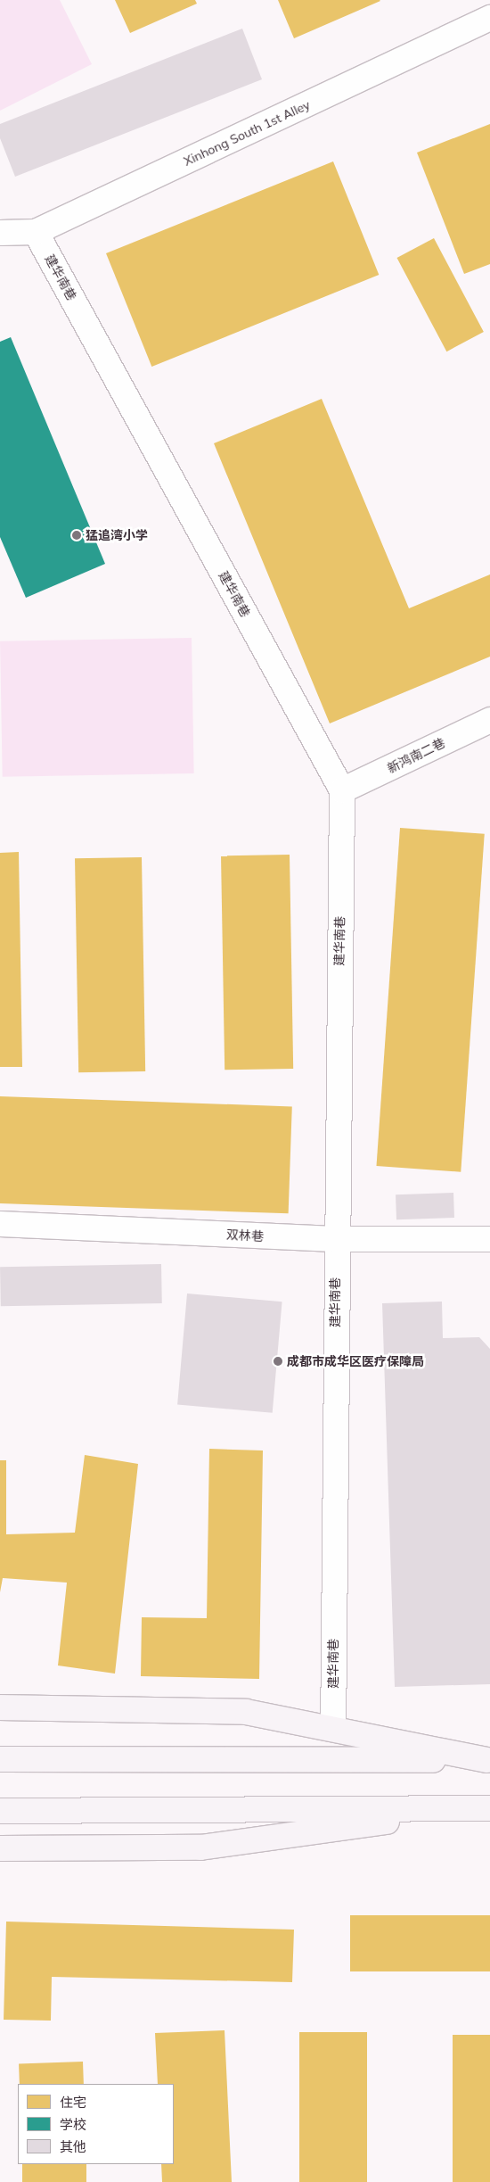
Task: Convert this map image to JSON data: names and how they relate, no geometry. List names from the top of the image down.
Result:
{
  "streets": {
    "street": [
      "Xinhong South 1st Alley",
      "建华南巷",
      "新鸿南二巷",
      "双林巷"
    ]
  },
  "crossings": [
    ["Xinhong South 1st Alley", "建华南巷"],
    ["建华南巷", "新鸿南二巷"],
    ["建华南巷", "双林巷"]
  ],
  "places": ["猛追湾小学", "成都市成华区医疗保障局"],
  "legend": ["住宅", "学校", "其他"]
}
